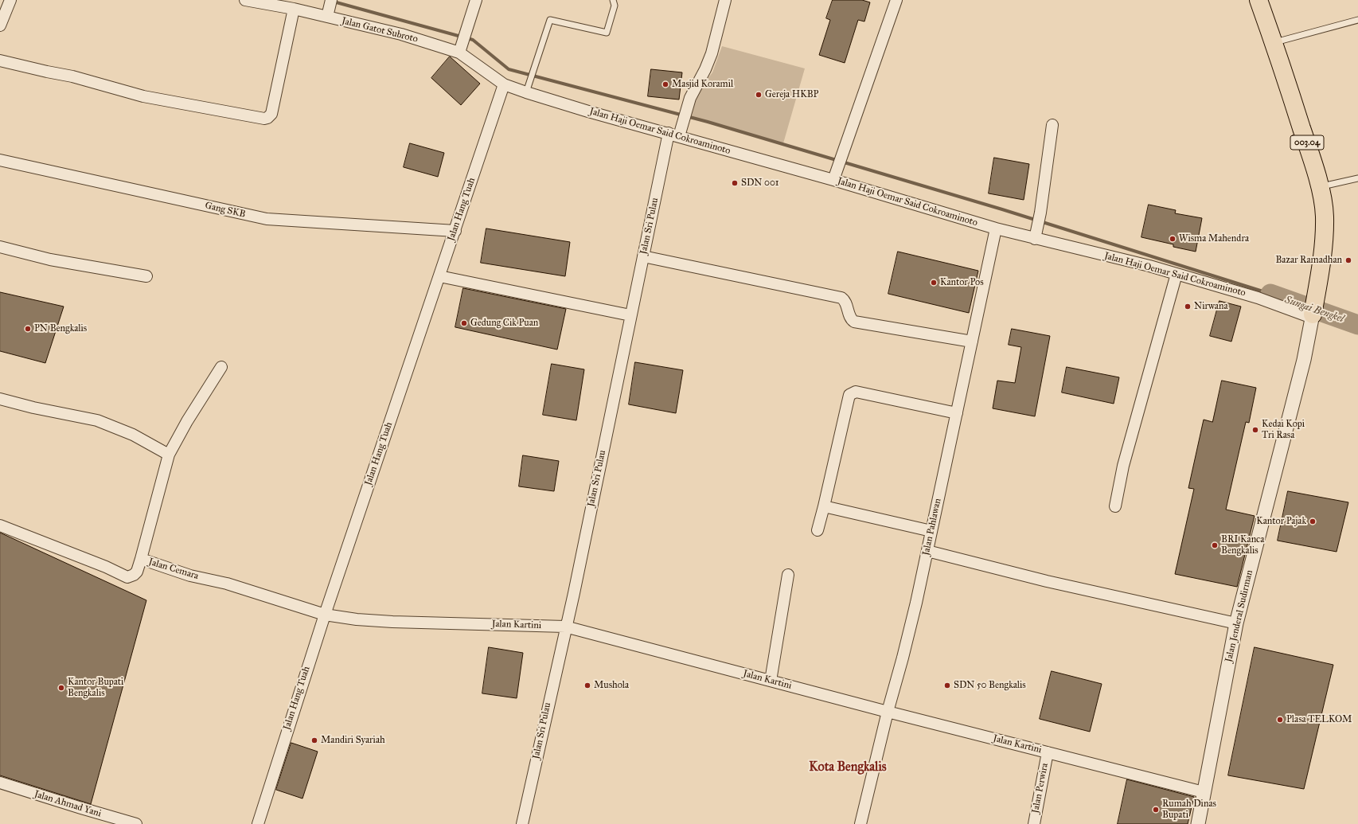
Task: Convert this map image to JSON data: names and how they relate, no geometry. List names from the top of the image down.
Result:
{
  "streets": {
    "main road": ["003.04"],
    "street": [
      "Jalan Gatot Subroto",
      "Jalan Haji Oemar Said Cokroaminoto",
      "Jalan Hang Tuah",
      "Gang SKB",
      "Jalan Sri Pulau",
      "Jalan Pahlawan",
      "Jalan Cemara",
      "Jalan Jenderal Sudirman",
      "Jalan Kartini",
      "Jalan Perwira",
      "Jalan Ahmad Yani"
    ]
  },
  "crossings": [
    ["Jalan Gatot Subroto", "Jalan Haji Oemar Said Cokroaminoto"],
    ["Jalan Gatot Subroto", "Jalan Hang Tuah"],
    ["Jalan Haji Oemar Said Cokroaminoto", "003.04"],
    ["Jalan Haji Oemar Said Cokroaminoto", "Jalan Hang Tuah"],
    ["Jalan Haji Oemar Said Cokroaminoto", "Jalan Sri Pulau"],
    ["Jalan Haji Oemar Said Cokroaminoto", "Jalan Pahlawan"],
    ["Jalan Haji Oemar Said Cokroaminoto", "Jalan Jenderal Sudirman"],
    ["003.04", "Jalan Jenderal Sudirman"],
    ["Jalan Hang Tuah", "Gang SKB"],
    ["Jalan Hang Tuah", "Jalan Cemara"],
    ["Jalan Hang Tuah", "Jalan Kartini"],
    ["Jalan Sri Pulau", "Jalan Kartini"],
    ["Jalan Pahlawan", "Jalan Kartini"],
    ["Jalan Cemara", "Jalan Kartini"],
    ["Jalan Jenderal Sudirman", "Jalan Kartini"],
    ["Jalan Kartini", "Jalan Perwira"]
  ],
  "districts": ["Kota Bengkalis"],
  "water": ["Sungai Bengkel"],
  "places": [
    "Masjid Koramil",
    "Gereja HKBP",
    "SDN 001",
    "Wisma Mahendra",
    "Bazar Ramadhan",
    "Kantor Pos",
    "Nirwana",
    "Gedung Cik Puan",
    "PN Bengkalis",
    "Kedai Kopi Tri Rasa",
    "Kantor Pajak",
    "BRI Kanca Bengkalis",
    "Mushola",
    "SDN 50 Bengkalis",
    "Kantor Bupati Bengkalis",
    "Plasa TELKOM",
    "Mandiri Syariah",
    "Rumah Dinas Bupati"
  ]
}
